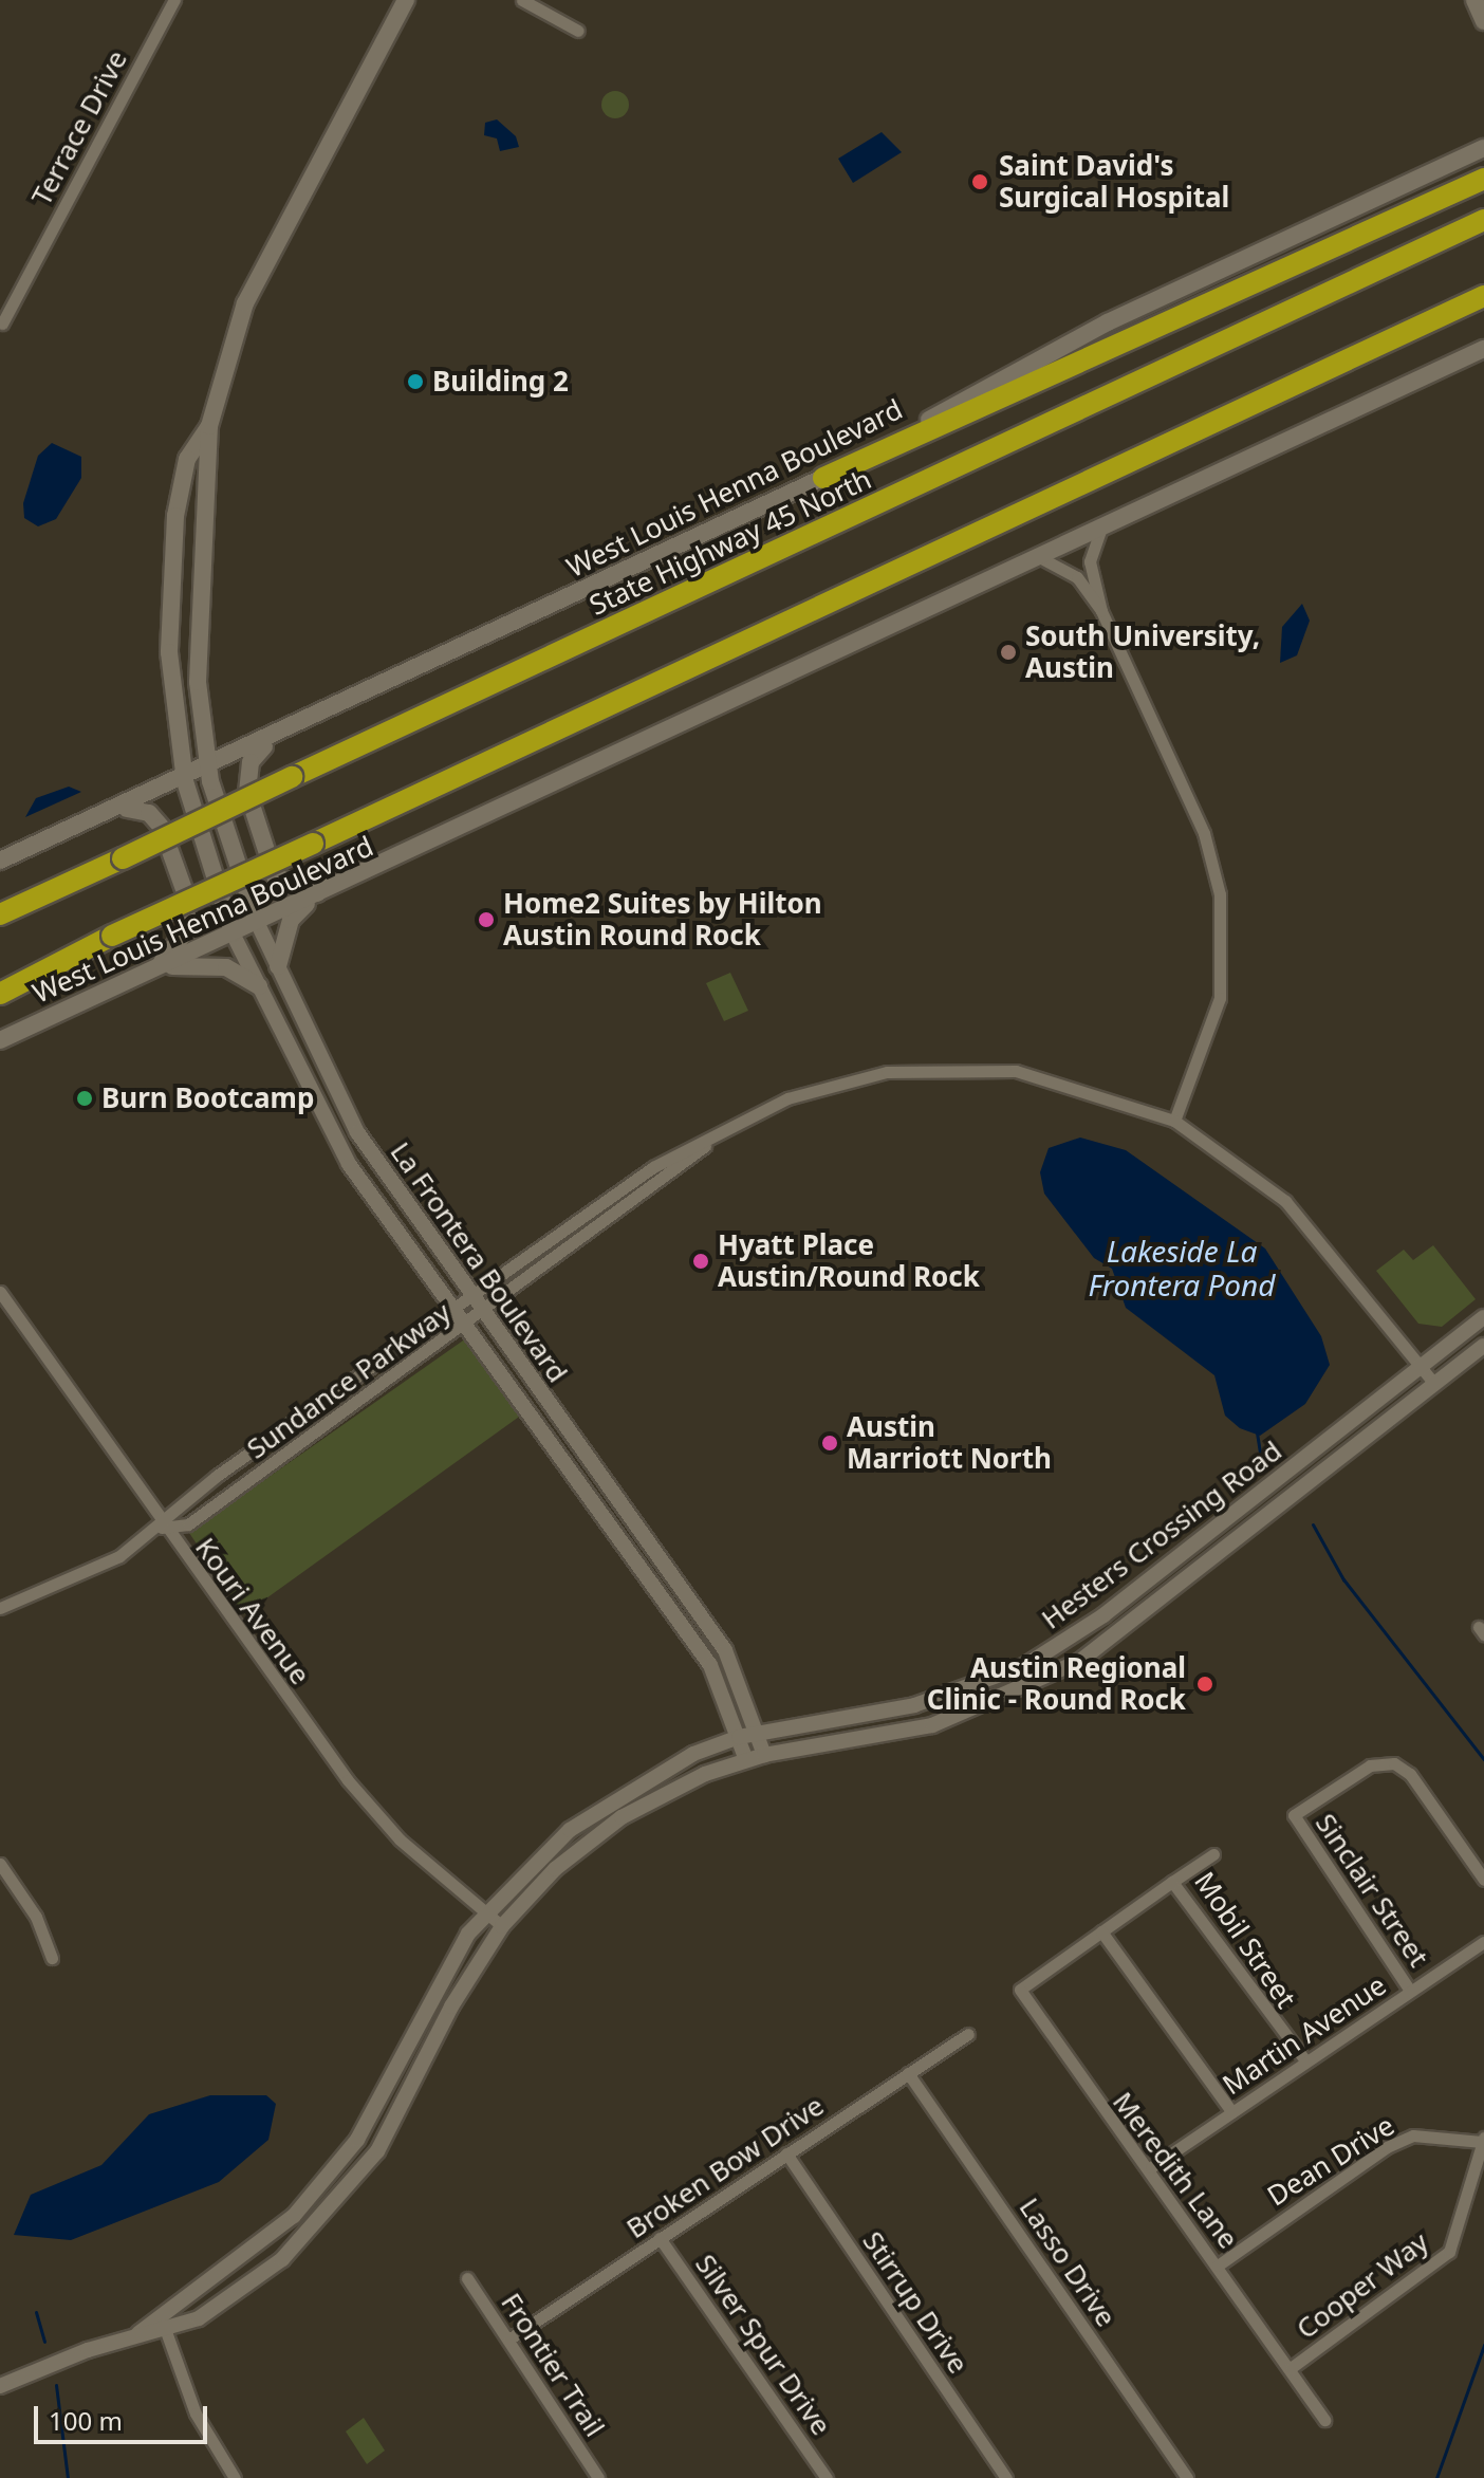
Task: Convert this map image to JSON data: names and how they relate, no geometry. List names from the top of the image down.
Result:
{
  "streets": {
    "highway": ["State Highway 45 North"],
    "main road": ["West Louis Henna Boulevard", "La Frontera Boulevard"],
    "street": [
      "Terrace Drive",
      "Sundance Parkway",
      "Hesters Crossing Road",
      "Kouri Avenue",
      "Sinclair Street",
      "Mobil Street",
      "Martin Avenue",
      "Dean Drive",
      "Broken Bow Drive",
      "Meredith Lane",
      "Lasso Drive",
      "Cooper Way",
      "Stirrup Drive",
      "Silver Spur Drive",
      "Frontier Trail"
    ]
  },
  "crossings": [
    ["West Louis Henna Boulevard", "La Frontera Boulevard"],
    ["La Frontera Boulevard", "Sundance Parkway"],
    ["La Frontera Boulevard", "Hesters Crossing Road"],
    ["Sundance Parkway", "Hesters Crossing Road"],
    ["Sundance Parkway", "Kouri Avenue"],
    ["Hesters Crossing Road", "Kouri Avenue"],
    ["Sinclair Street", "Martin Avenue"],
    ["Mobil Street", "Martin Avenue"],
    ["Martin Avenue", "Meredith Lane"],
    ["Dean Drive", "Meredith Lane"],
    ["Dean Drive", "Cooper Way"],
    ["Broken Bow Drive", "Lasso Drive"],
    ["Broken Bow Drive", "Stirrup Drive"],
    ["Broken Bow Drive", "Silver Spur Drive"],
    ["Broken Bow Drive", "Frontier Trail"],
    ["Meredith Lane", "Cooper Way"]
  ],
  "water": ["Lakeside La Frontera Pond"],
  "places": [
    "Saint David's Surgical Hospital",
    "Building 2",
    "South University, Austin",
    "Home2 Suites by Hilton Austin Round Rock",
    "Burn Bootcamp",
    "Hyatt Place Austin/Round Rock",
    "Austin Marriott North",
    "Austin Regional Clinic - Round Rock"
  ],
  "scale_bar": "100 m"
}
